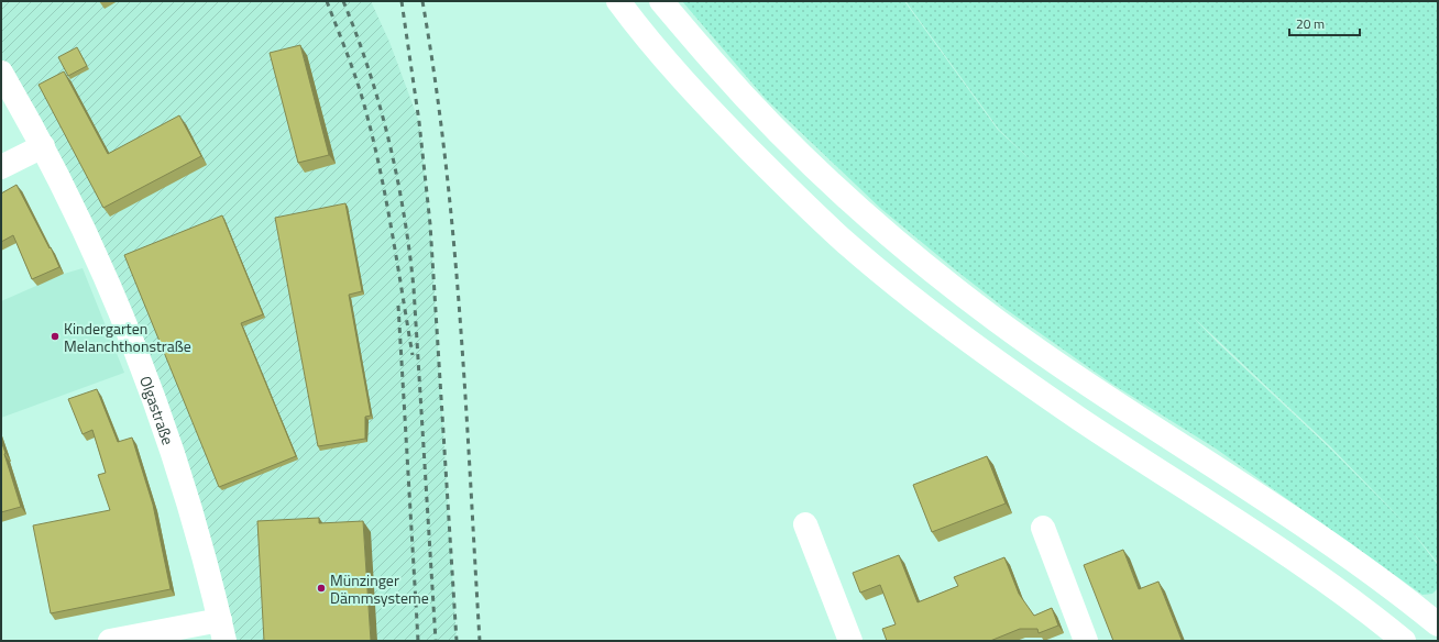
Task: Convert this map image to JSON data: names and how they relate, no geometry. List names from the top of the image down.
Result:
{
  "streets": {
    "main road": ["Olgastraße"]
  },
  "places": ["Kindergarten Melanchthonstraße", "Münzinger Dämmsysteme"],
  "scale_bar": "20 m"
}
